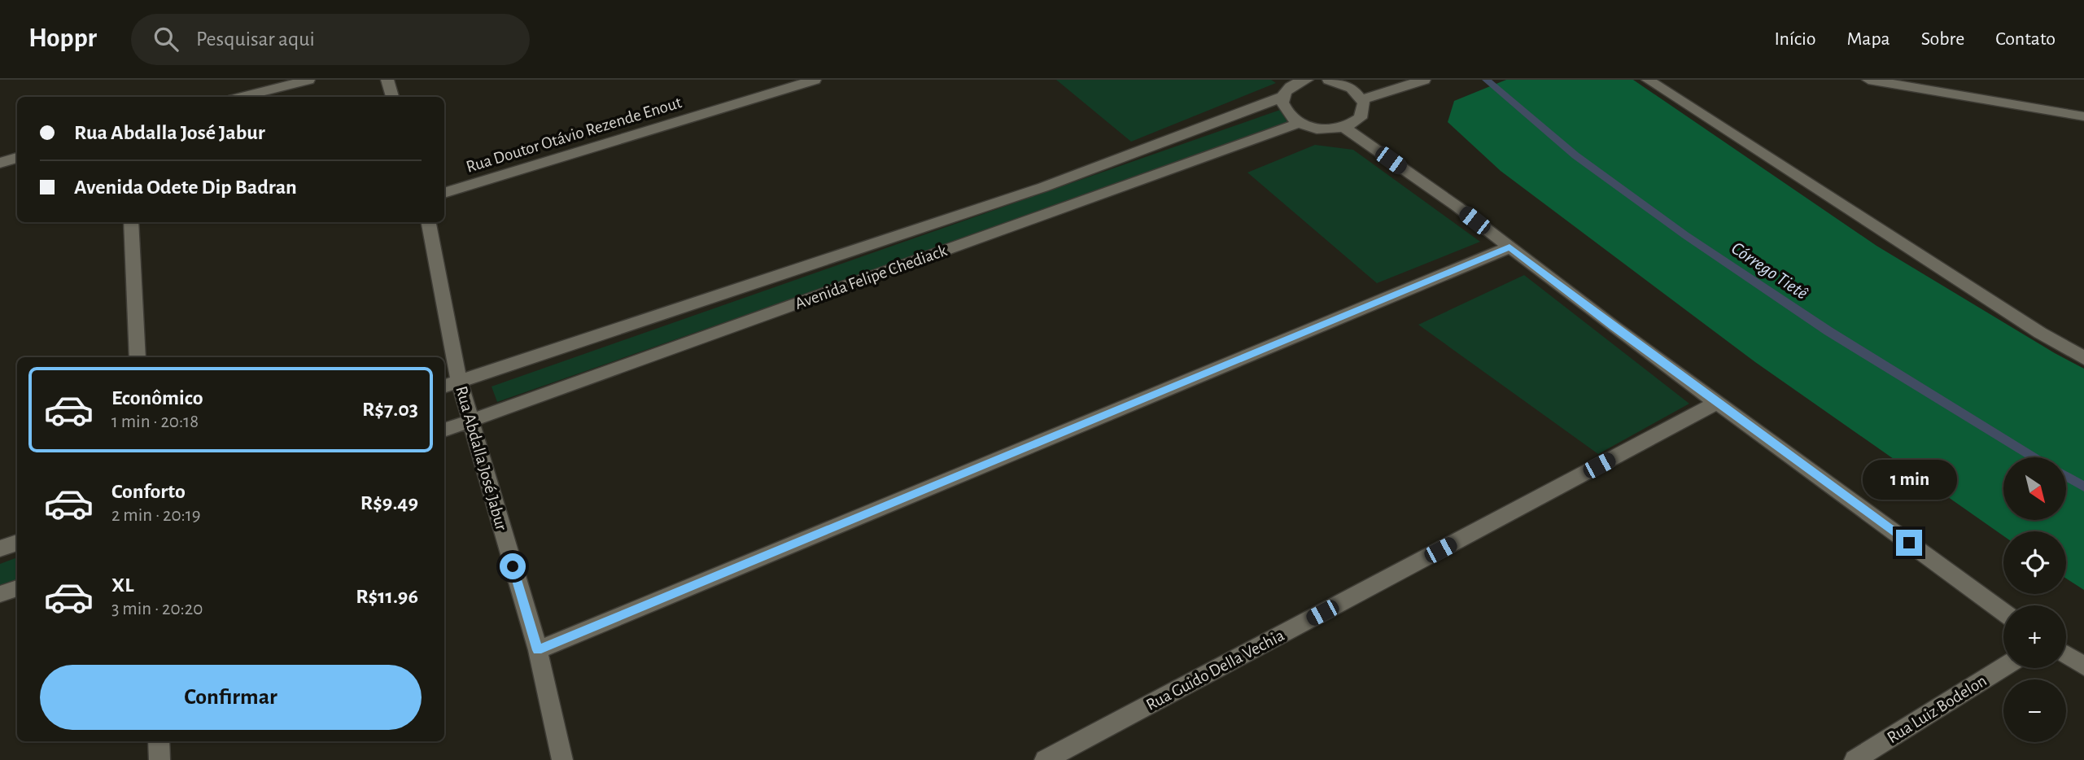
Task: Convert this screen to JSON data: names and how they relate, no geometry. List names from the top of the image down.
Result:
{
  "streets": {
    "street": [
      "Rua Doutor Otávio Rezende Enout",
      "Avenida Felipe Chediack",
      "Rua Abdalla José Jabur",
      "Rua Guido Della Vechia",
      "Rua Luiz Bodelon"
    ]
  },
  "crossings": [
    ["Avenida Felipe Chediack", "Rua Abdalla José Jabur"]
  ],
  "water": ["Córrego Tietê"],
  "north": "bottom right",
  "page": {
    "header": "Hoppr",
    "search": "Pesquisar aqui",
    "nav": [
      "Início",
      "Mapa",
      "Sobre",
      "Contato"
    ],
    "banner": ["Rua Abdalla José Jabur", "Avenida Odete Dip Badran"],
    "list": [
      {
        "name": "Econômico",
        "note": "1 min · 20:18",
        "value": "R$7.03"
      },
      {
        "name": "Conforto",
        "note": "2 min · 20:19",
        "value": "R$9.49"
      },
      {
        "name": "XL",
        "note": "3 min · 20:20",
        "value": "R$11.96"
      }
    ],
    "map_buttons": ["+", "−"],
    "bubble": "1 min",
    "buttons": "Confirmar"
  }
}
